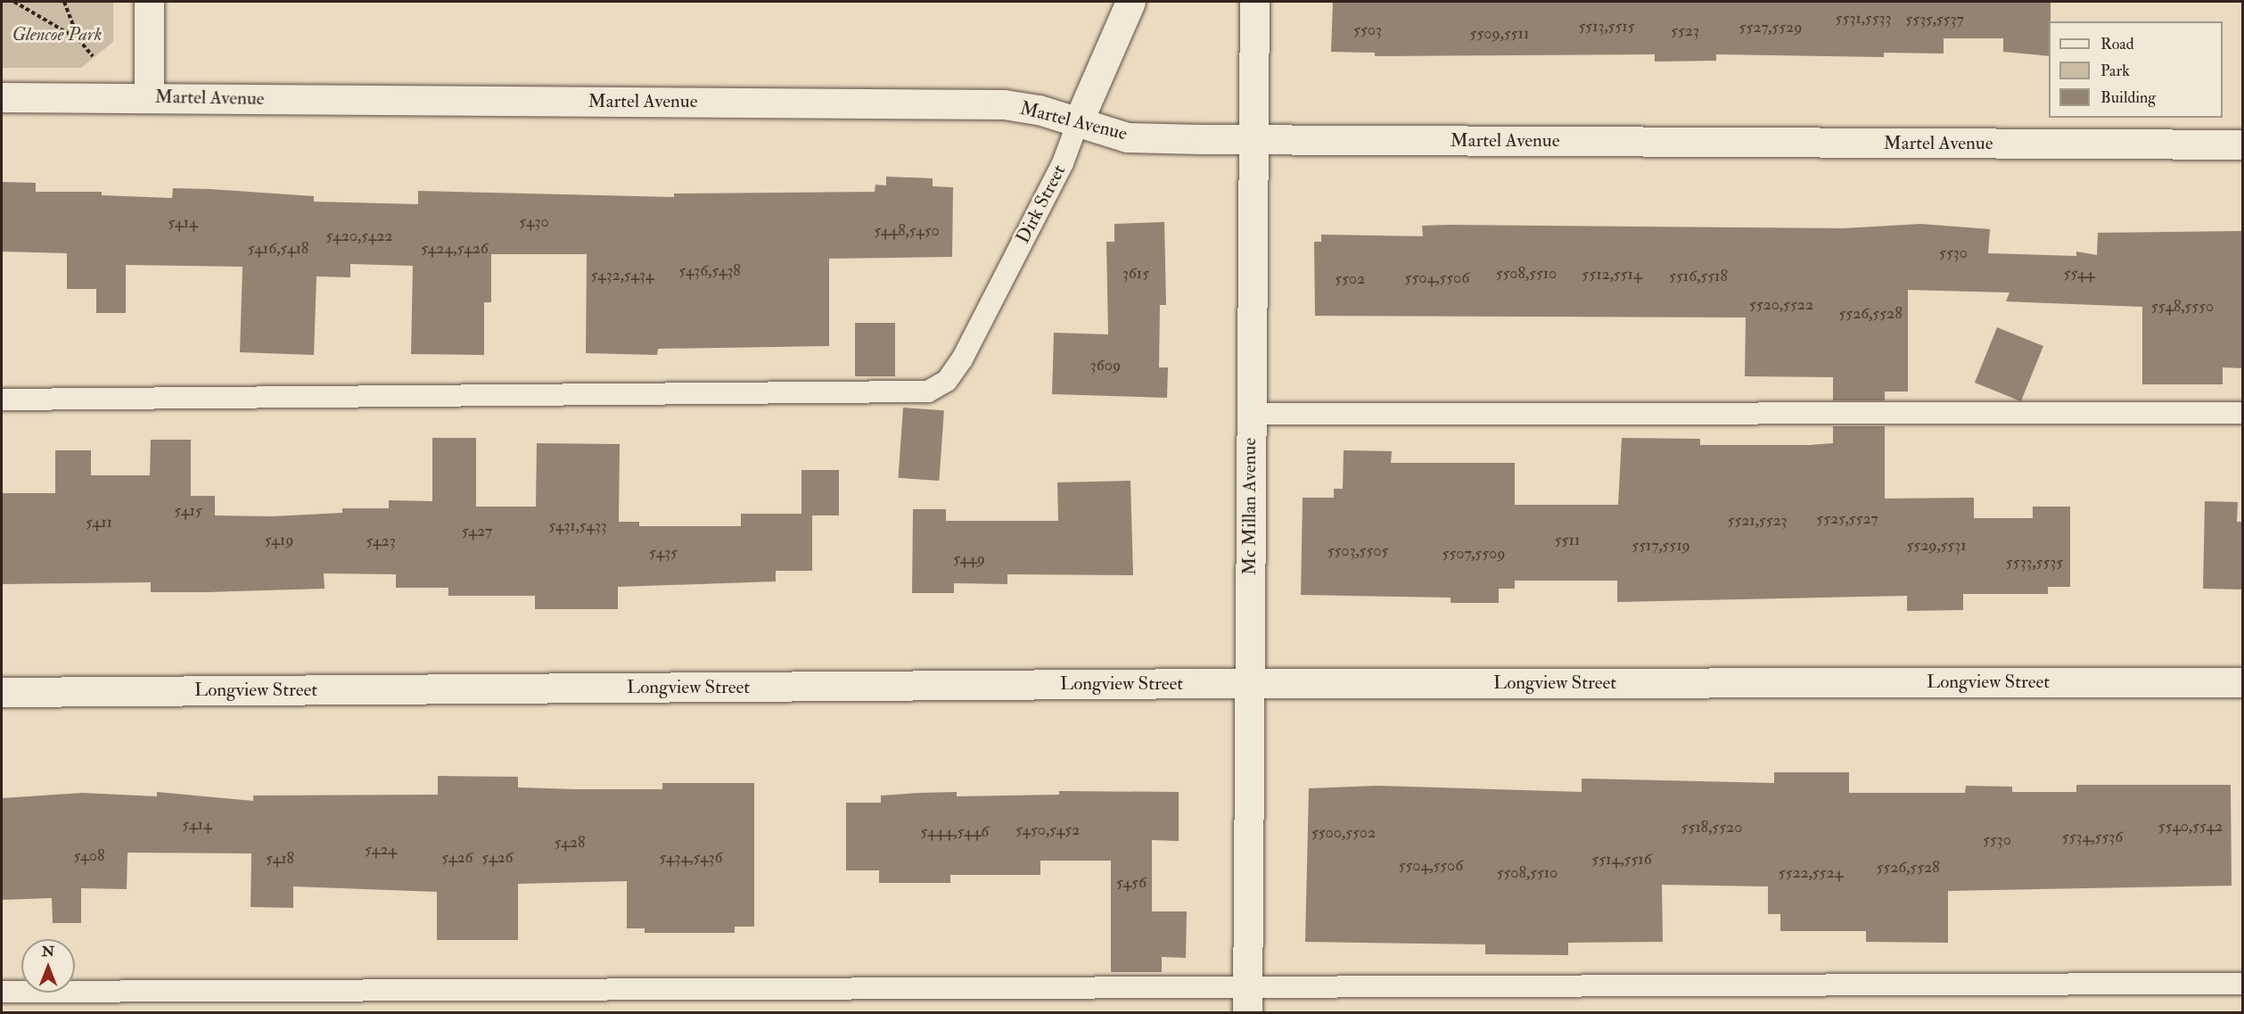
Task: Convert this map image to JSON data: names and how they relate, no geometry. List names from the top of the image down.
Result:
{
  "streets": {
    "street": [
      "Martel Avenue",
      "Dirk Street",
      "Mc Millan Avenue",
      "Longview Street"
    ]
  },
  "crossings": [
    ["Martel Avenue", "Dirk Street"],
    ["Martel Avenue", "Mc Millan Avenue"],
    ["Mc Millan Avenue", "Longview Street"]
  ],
  "parks": ["Glencoe Park"],
  "house_numbers": [
    "5531,5533",
    "5535,5537",
    "5513,5515",
    "5527,5529",
    "5503",
    "5523",
    "5509,5511",
    "5430",
    "5414",
    "5448,5450",
    "5420,5422",
    "5416,5418",
    "5424,5426",
    "5530",
    "5436,5438",
    "3615",
    "5508,5510",
    "5544",
    "5512,5514",
    "5432,5434",
    "5516,5518",
    "5504,5506",
    "5502",
    "5520,5522",
    "5548,5550",
    "5526,5528",
    "3609",
    "5415",
    "5525,5527",
    "5521,5523",
    "5411",
    "5431,5433",
    "5427",
    "5419",
    "5511",
    "5423",
    "5517,5519",
    "5529,5531",
    "5503,5505",
    "5435",
    "5507,5509",
    "5449",
    "5533,5535",
    "5414",
    "5540,5542",
    "5518,5520",
    "5450,5452",
    "5444,5446",
    "5500,5502",
    "5534,5536",
    "5530",
    "5428",
    "5424",
    "5408",
    "5426",
    "5426",
    "5434,5436",
    "5418",
    "5514,5516",
    "5504,5506",
    "5526,5528",
    "5508,5510",
    "5522,5524",
    "5456"
  ],
  "legend": ["Road", "Park", "Building"],
  "north": "top"
}
